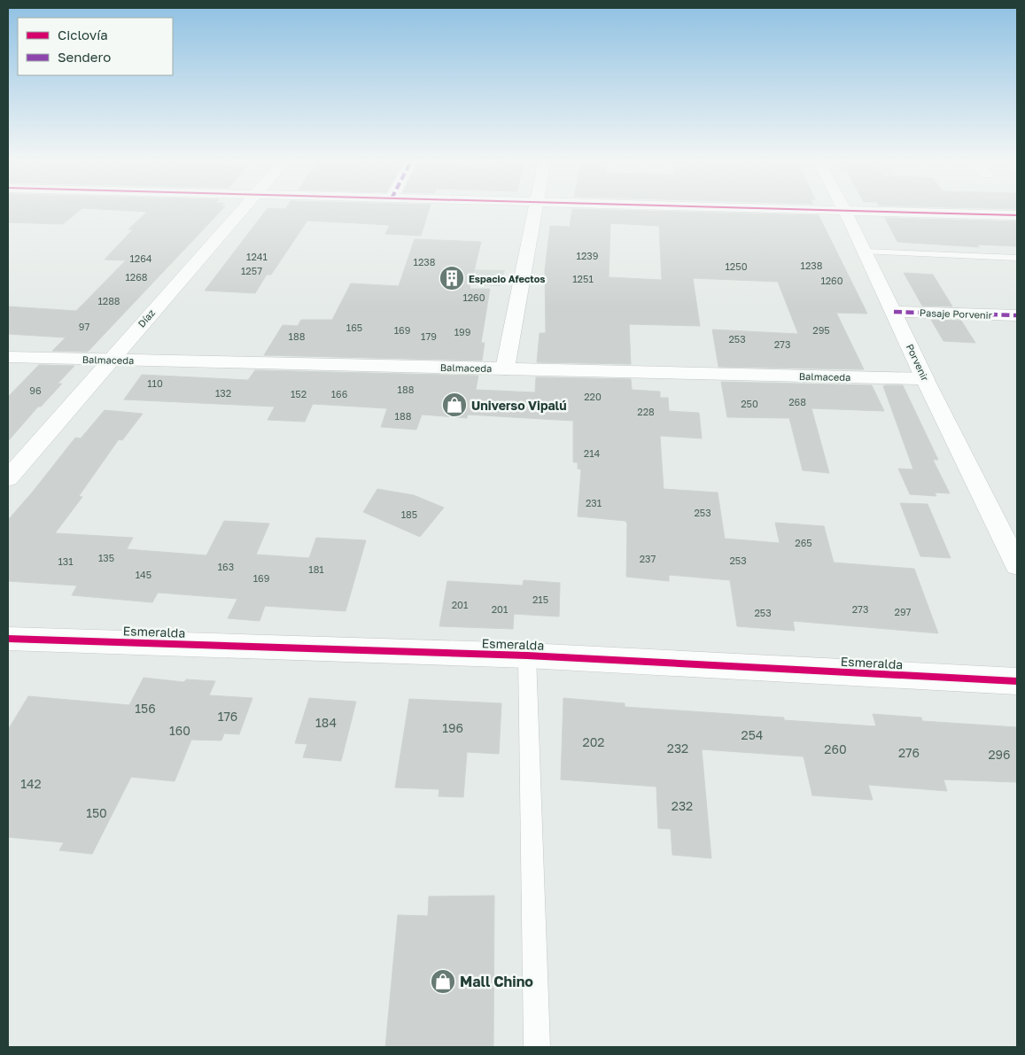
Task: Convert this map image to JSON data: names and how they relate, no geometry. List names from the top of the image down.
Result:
{
  "streets": {
    "street": [
      "Pasaje Porvenir",
      "Díaz",
      "Balmaceda",
      "Porvenir",
      "Esmeralda"
    ]
  },
  "crossings": [
    ["Pasaje Porvenir", "Porvenir"],
    ["Díaz", "Balmaceda"],
    ["Balmaceda", "Porvenir"]
  ],
  "places": {
    "building": ["Espacio Afectos"],
    "shop": ["Universo Vipalú", "Mall Chino"]
  },
  "house_numbers": [
    "1239",
    "1241",
    "1264",
    "1238",
    "1238",
    "1250",
    "1257",
    "1268",
    "1251",
    "1260",
    "1260",
    "1288",
    "97",
    "165",
    "169",
    "295",
    "199",
    "188",
    "179",
    "253",
    "273",
    "110",
    "188",
    "96",
    "132",
    "152",
    "166",
    "220",
    "268",
    "250",
    "228",
    "188",
    "214",
    "231",
    "253",
    "185",
    "265",
    "135",
    "237",
    "253",
    "131",
    "163",
    "181",
    "145",
    "169",
    "215",
    "201",
    "201",
    "273",
    "297",
    "253",
    "156",
    "176",
    "184",
    "196",
    "160",
    "254",
    "202",
    "232",
    "260",
    "276",
    "296",
    "142",
    "232",
    "150"
  ],
  "legend": ["Ciclovía", "Sendero"]
}
